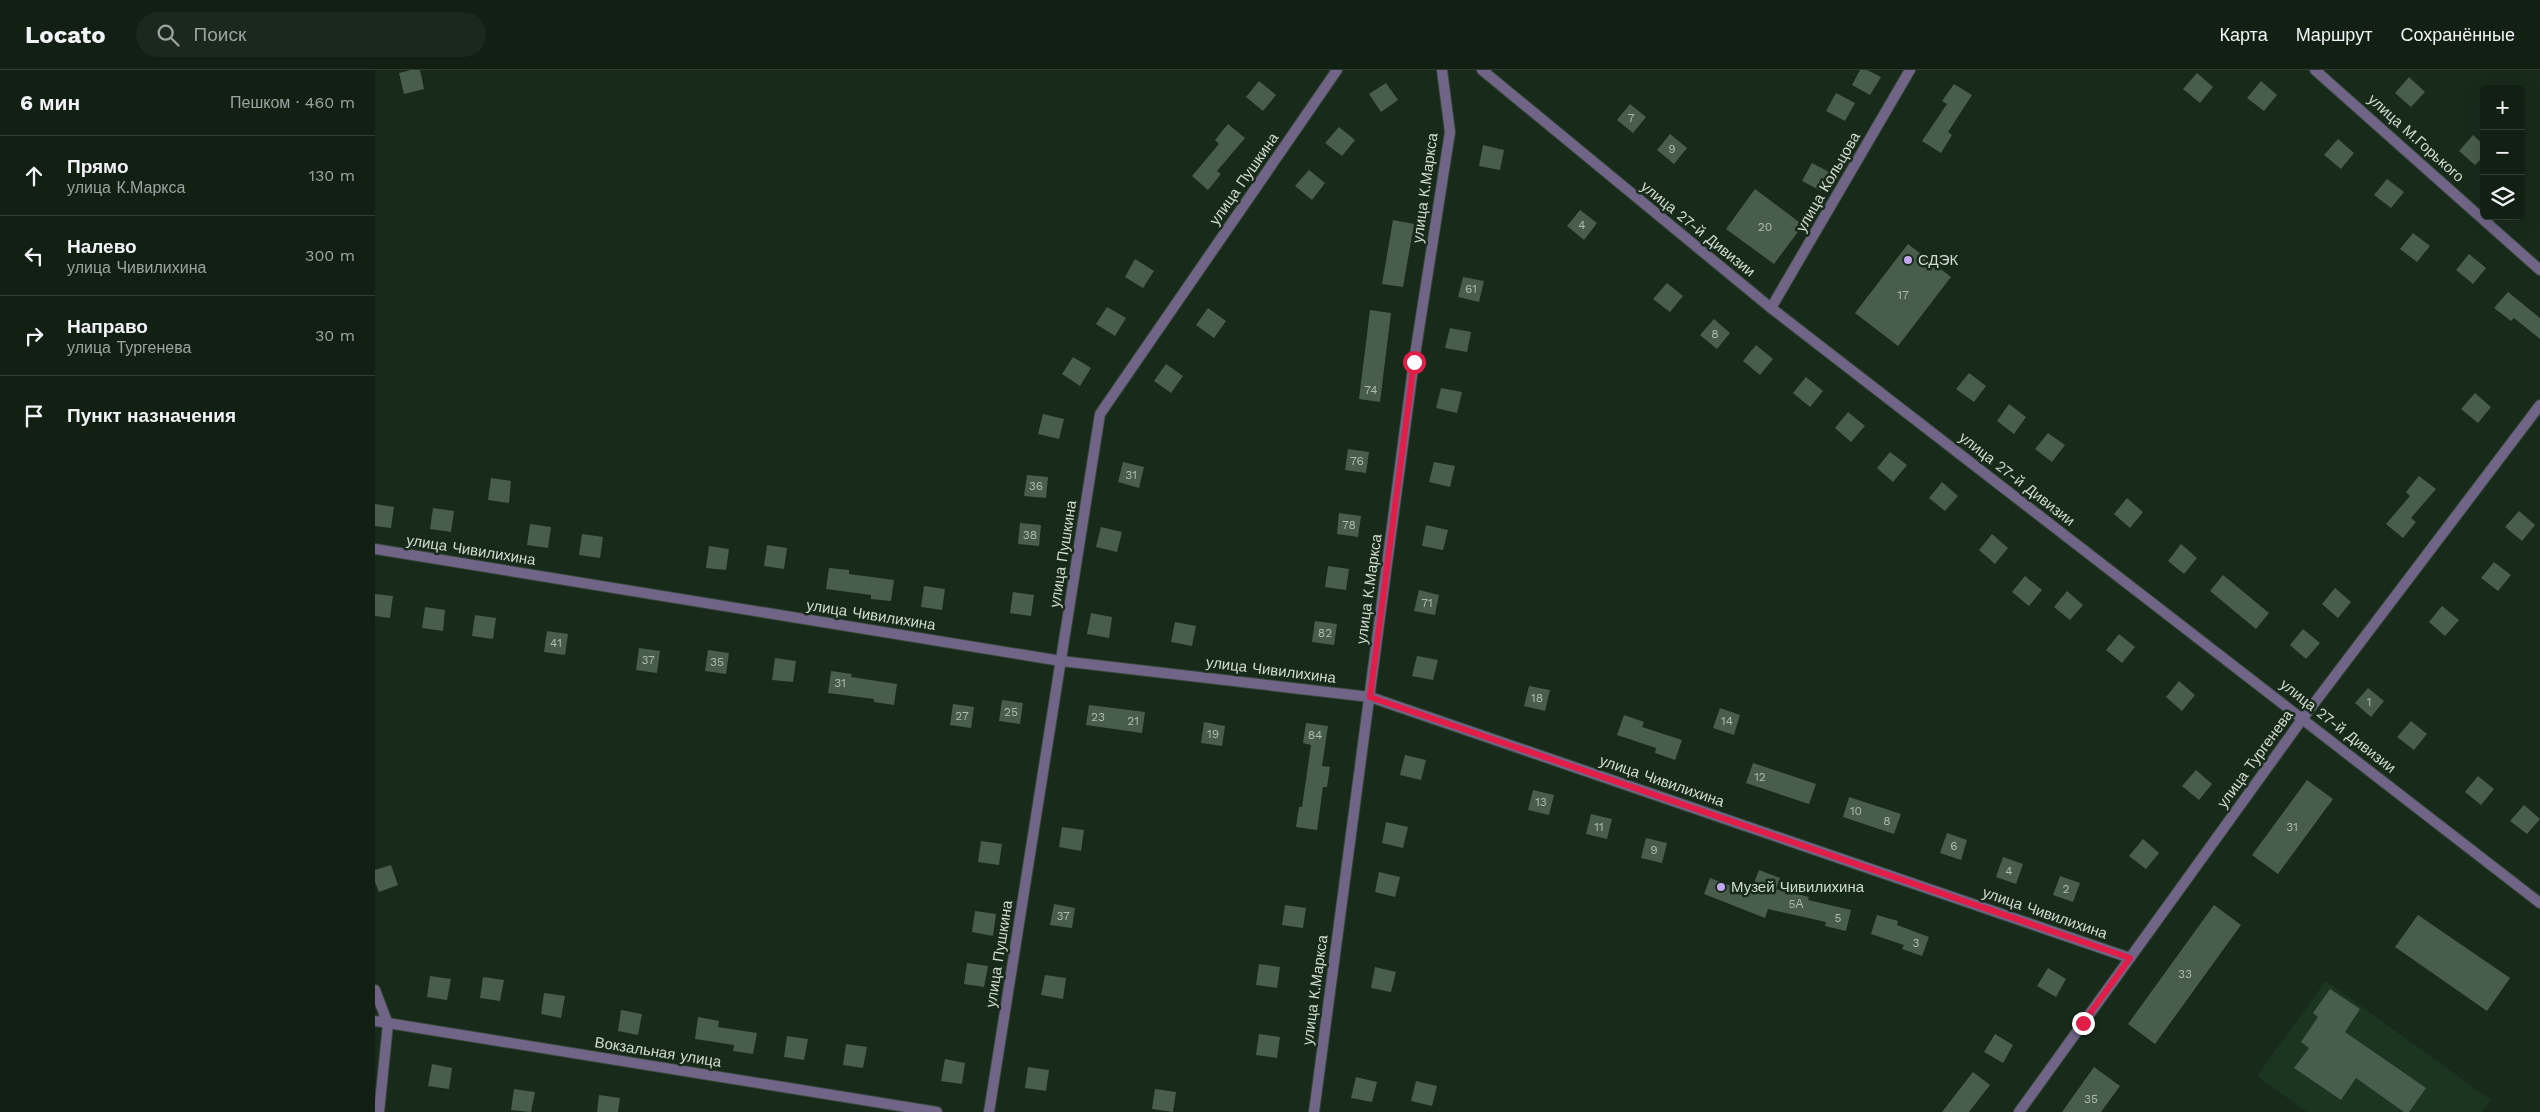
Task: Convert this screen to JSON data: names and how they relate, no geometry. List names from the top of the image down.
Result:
{
  "streets": {
    "street": [
      "улица М.Горького",
      "улица Пушкина",
      "улица Кольцова",
      "улица К.Маркса",
      "улица 27-й Дивизии",
      "улица Чивилихина",
      "улица Тургенева",
      "Вокзальная улица"
    ]
  },
  "crossings": [
    ["улица Пушкина", "улица Чивилихина"],
    ["улица Кольцова", "улица 27-й Дивизии"],
    ["улица К.Маркса", "улица Чивилихина"],
    ["улица 27-й Дивизии", "улица Тургенева"],
    ["улица Чивилихина", "улица Тургенева"]
  ],
  "places": ["СДЭК", "Музей Чивилихина"],
  "house_numbers": [
    "7",
    "9",
    "4",
    "20",
    "61",
    "17",
    "8",
    "74",
    "76",
    "31",
    "36",
    "78",
    "38",
    "71",
    "82",
    "41",
    "37",
    "35",
    "31",
    "18",
    "1",
    "25",
    "27",
    "23",
    "21",
    "14",
    "19",
    "84",
    "12",
    "13",
    "10",
    "8",
    "11",
    "31",
    "6",
    "9",
    "4",
    "2",
    "5А",
    "37",
    "5",
    "3",
    "33",
    "35"
  ],
  "page": {
    "header": "Locato",
    "search": "Поиск",
    "nav": ["Карта", "Маршрут", "Сохранённые"],
    "heading": ["6 мин", "Пешком · 460 m"],
    "map_buttons": ["+", "−"],
    "list": [
      ["Прямо", "улица К.Маркса", "130 m"],
      ["Налево", "улица Чивилихина", "300 m"],
      ["Направо", "улица Тургенева", "30 m"],
      "Пункт назначения"
    ]
  }
}
